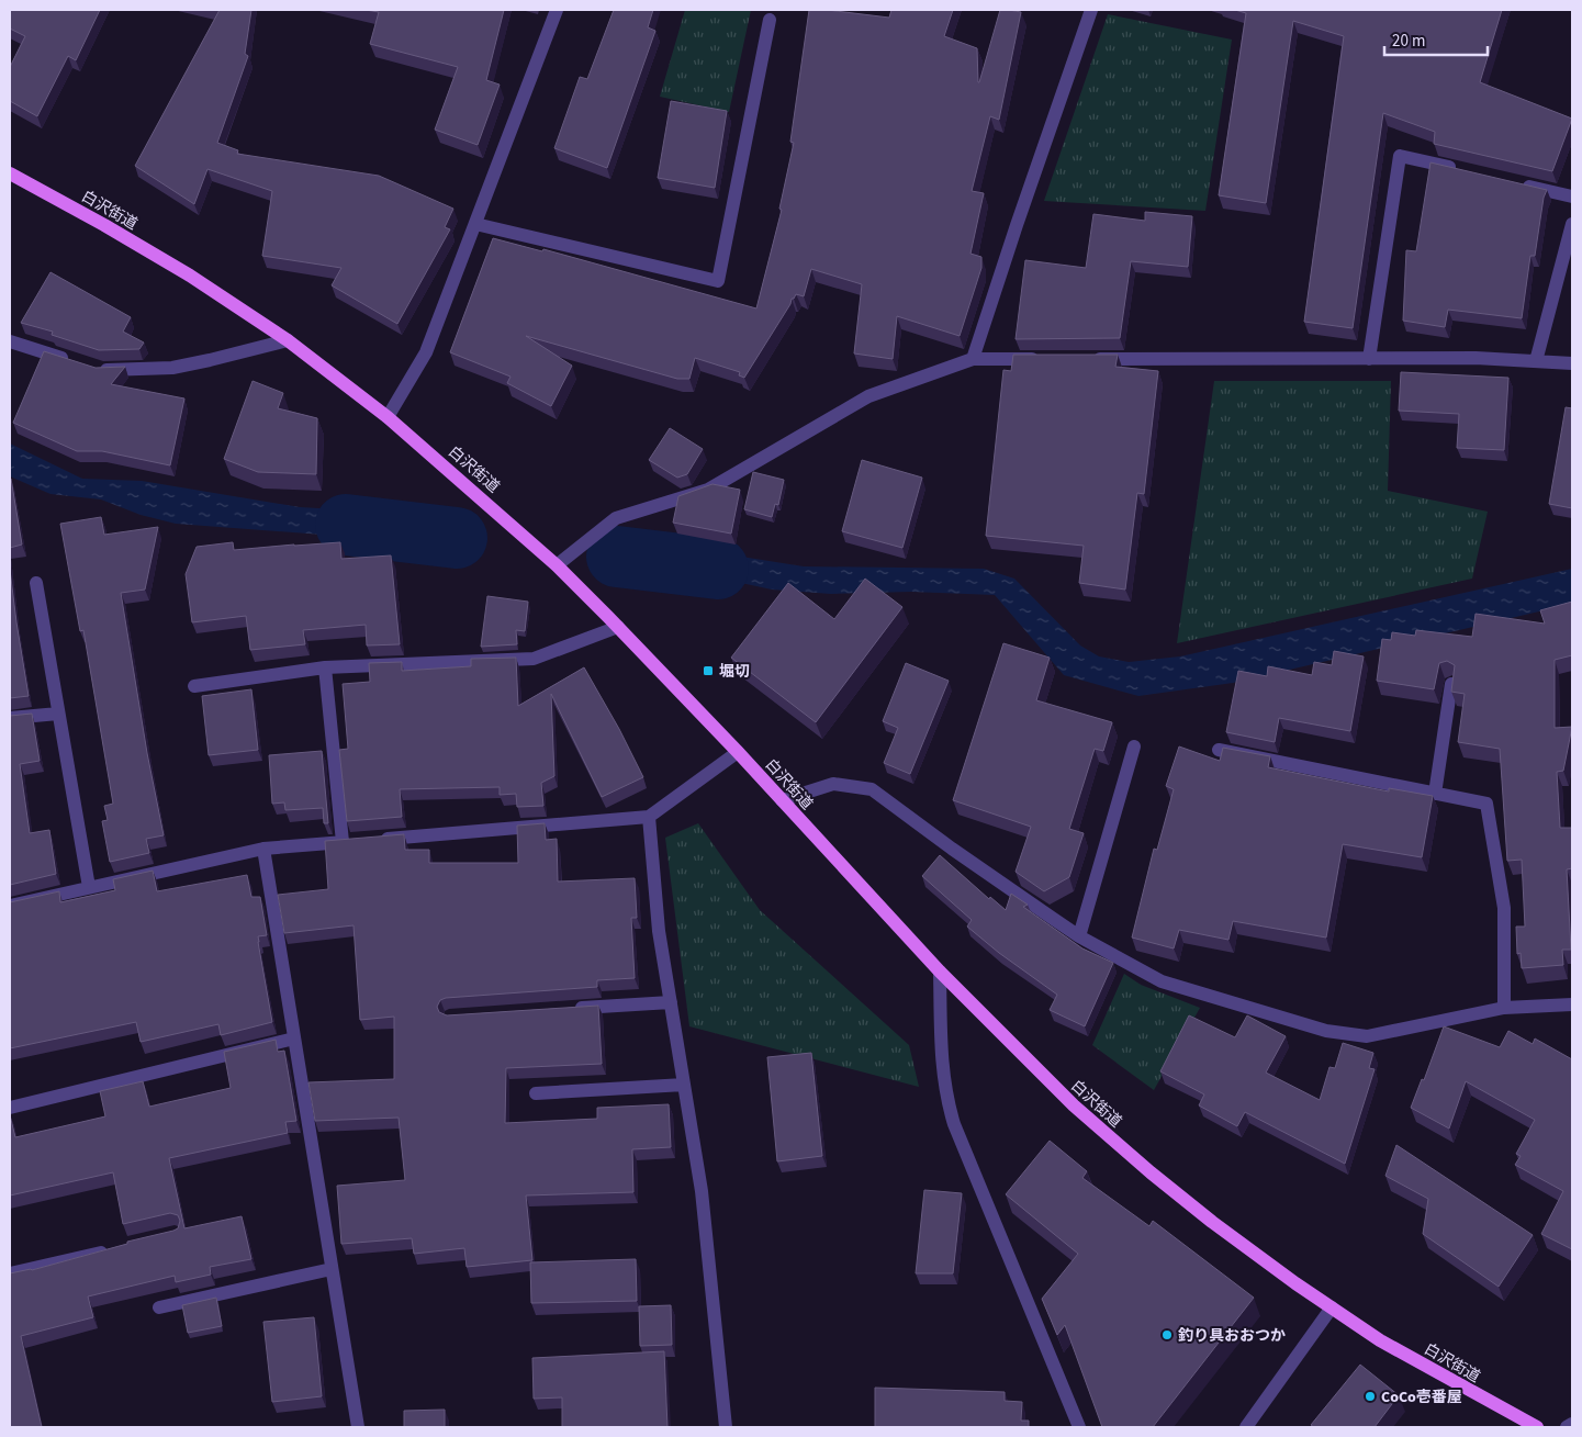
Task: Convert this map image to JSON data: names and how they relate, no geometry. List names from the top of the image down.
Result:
{
  "streets": {
    "main road": ["白沢街道"]
  },
  "places": {
    "transit": ["堀切"],
    "other": ["釣り具おおつか", "CoCo壱番屋"]
  },
  "scale_bar": "20 m"
}
